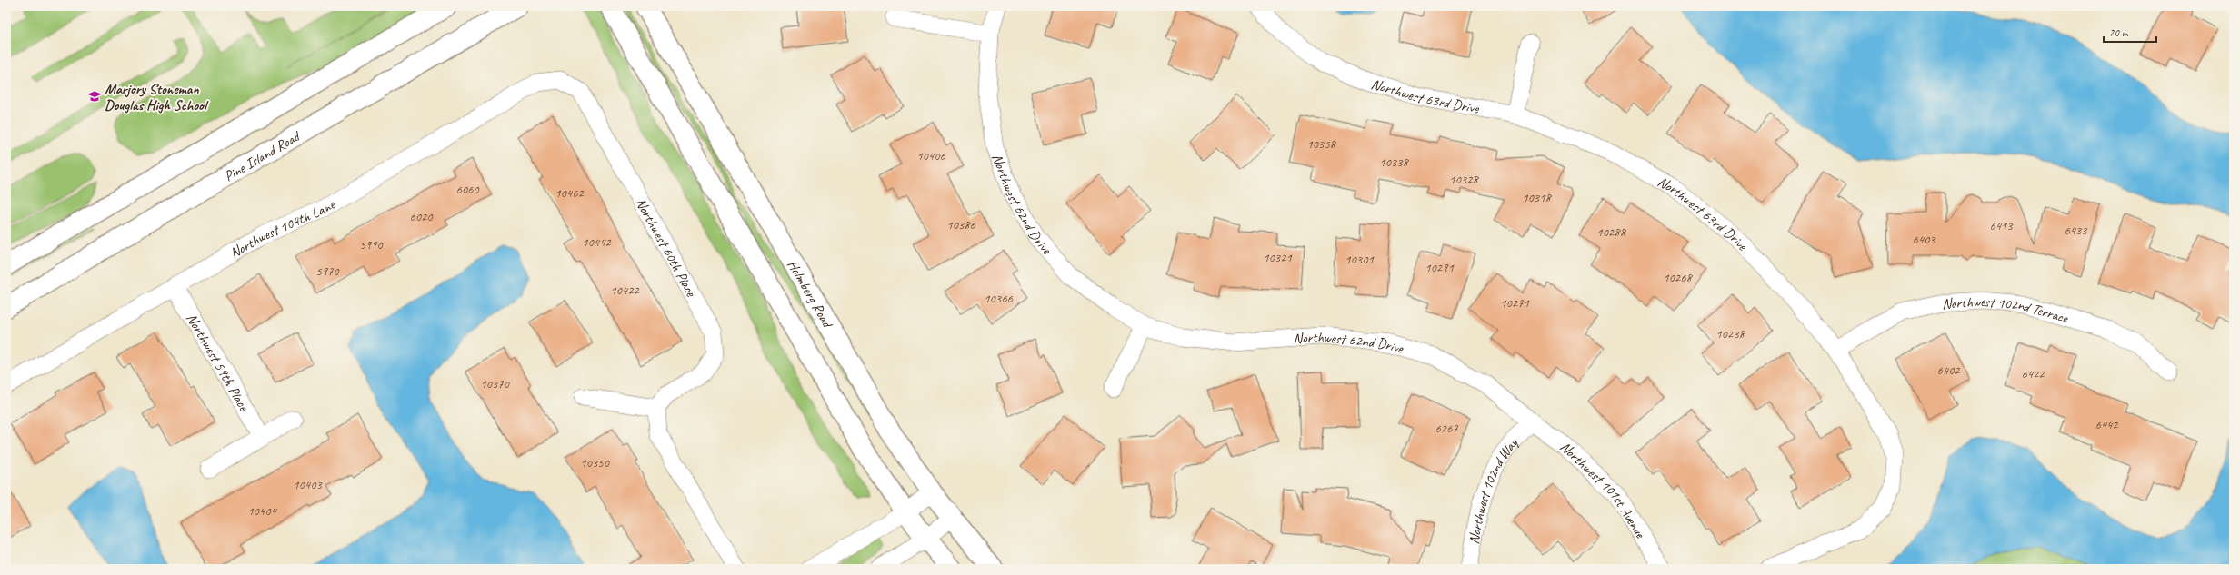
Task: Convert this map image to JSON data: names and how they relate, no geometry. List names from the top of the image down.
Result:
{
  "streets": {
    "street": [
      "Northwest 63rd Drive",
      "Pine Island Road",
      "Northwest 62nd Drive",
      "Northwest 104th Lane",
      "Northwest 60th Place",
      "Holmberg Road",
      "Northwest 102nd Terrace",
      "Northwest 59th Place",
      "Northwest 101st Avenue",
      "Northwest 102nd Way"
    ]
  },
  "crossings": [
    ["Northwest 63rd Drive", "Northwest 102nd Terrace"],
    ["Northwest 62nd Drive", "Northwest 101st Avenue"],
    ["Northwest 62nd Drive", "Northwest 102nd Way"],
    ["Northwest 104th Lane", "Northwest 60th Place"],
    ["Northwest 104th Lane", "Northwest 59th Place"],
    ["Northwest 101st Avenue", "Northwest 102nd Way"]
  ],
  "places": {
    "school or university": ["Marjory Stoneman Douglas High School"]
  },
  "house_numbers": [
    "10358",
    "10406",
    "10338",
    "10328",
    "6060",
    "10462",
    "10318",
    "6020",
    "10386",
    "6413",
    "6433",
    "10288",
    "6403",
    "10442",
    "5990",
    "10321",
    "10301",
    "10291",
    "5970",
    "10268",
    "10422",
    "10366",
    "10271",
    "10238",
    "6402",
    "6422",
    "10370",
    "6442",
    "6267",
    "10350",
    "10403",
    "10404"
  ],
  "scale_bar": "20 m"
}
